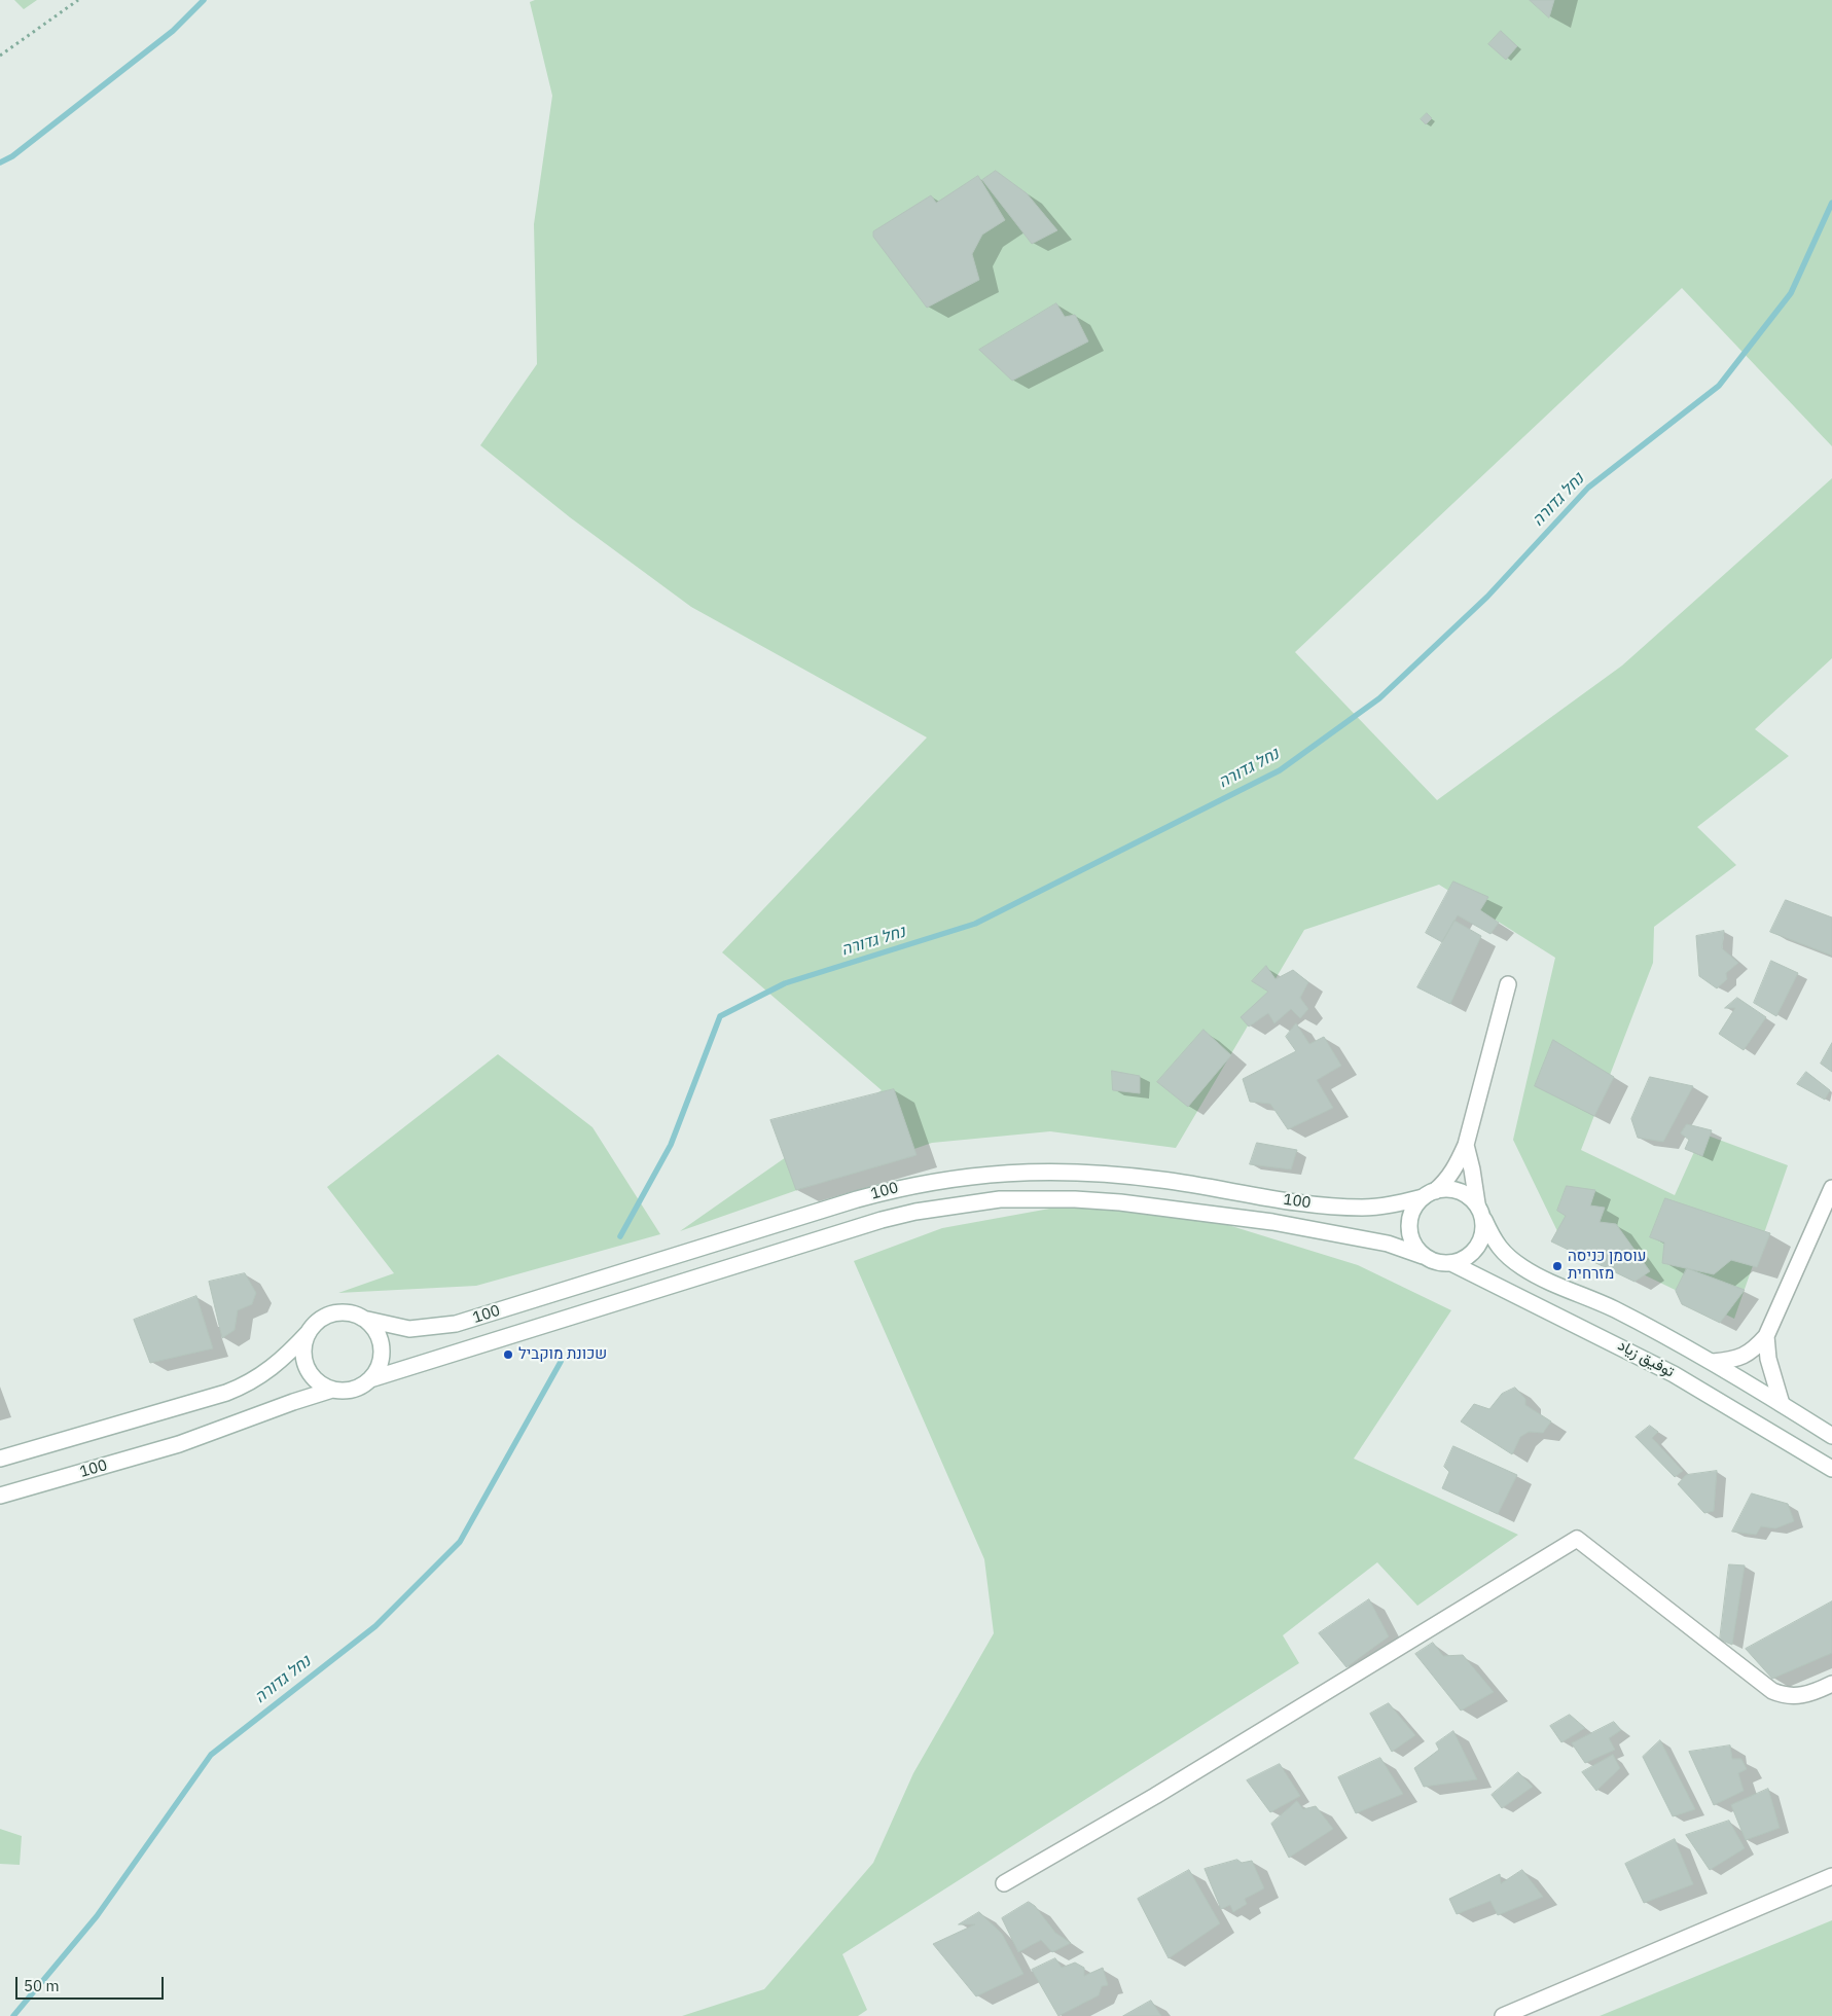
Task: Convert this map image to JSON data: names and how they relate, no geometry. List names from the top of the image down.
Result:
{
  "streets": {
    "main road": ["100", "توفيق زياد"]
  },
  "crossings": [
    ["100", "توفيق زياد"]
  ],
  "water": ["נחל גדורה"],
  "places": ["עוסמן כניסה מזרחית", "שכונת מוקביל"],
  "scale_bar": "50 m"
}
